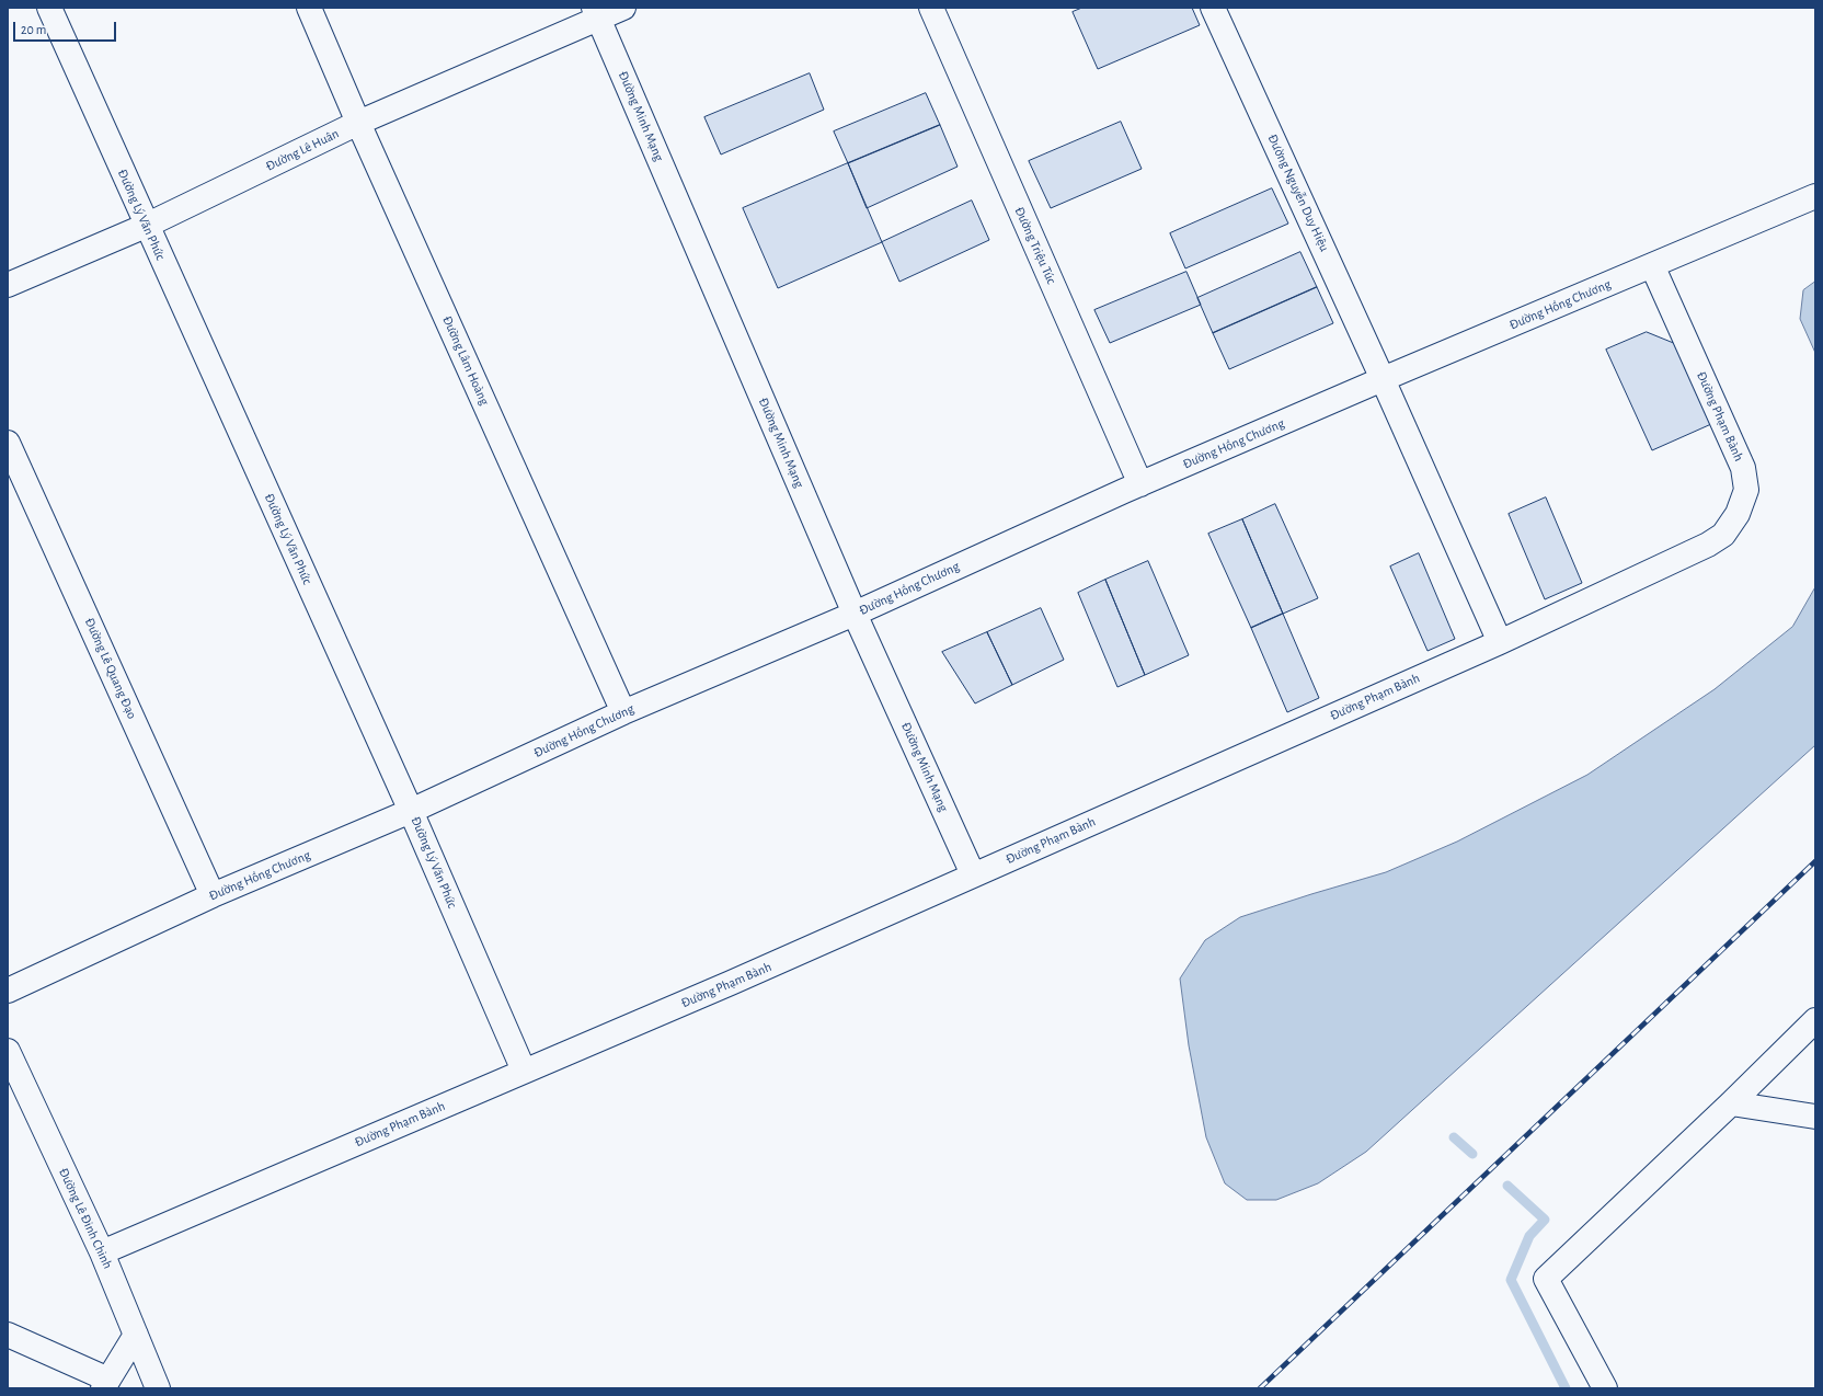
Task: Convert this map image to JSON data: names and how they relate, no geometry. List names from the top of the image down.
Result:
{
  "streets": {
    "street": [
      "Đường Minh Mạng",
      "Đường Lê Huân",
      "Đường Nguyễn Duy Hiệu",
      "Đường Lý Văn Phức",
      "Đường Triệu Túc",
      "Đường Hồng Chương",
      "Đường Lâm Hoàng",
      "Đường Phạm Bành",
      "Đường Lê Quang Đạo",
      "Đường Lê Đinh Chinh"
    ]
  },
  "crossings": [
    ["Đường Minh Mạng", "Đường Lê Huân"],
    ["Đường Minh Mạng", "Đường Hồng Chương"],
    ["Đường Minh Mạng", "Đường Phạm Bành"],
    ["Đường Lê Huân", "Đường Lý Văn Phức"],
    ["Đường Lê Huân", "Đường Lâm Hoàng"],
    ["Đường Nguyễn Duy Hiệu", "Đường Hồng Chương"],
    ["Đường Nguyễn Duy Hiệu", "Đường Phạm Bành"],
    ["Đường Lý Văn Phức", "Đường Hồng Chương"],
    ["Đường Lý Văn Phức", "Đường Phạm Bành"],
    ["Đường Triệu Túc", "Đường Hồng Chương"],
    ["Đường Hồng Chương", "Đường Lâm Hoàng"],
    ["Đường Hồng Chương", "Đường Phạm Bành"],
    ["Đường Hồng Chương", "Đường Lê Quang Đạo"],
    ["Đường Phạm Bành", "Đường Lê Đinh Chinh"]
  ],
  "scale_bar": "20 m"
}
